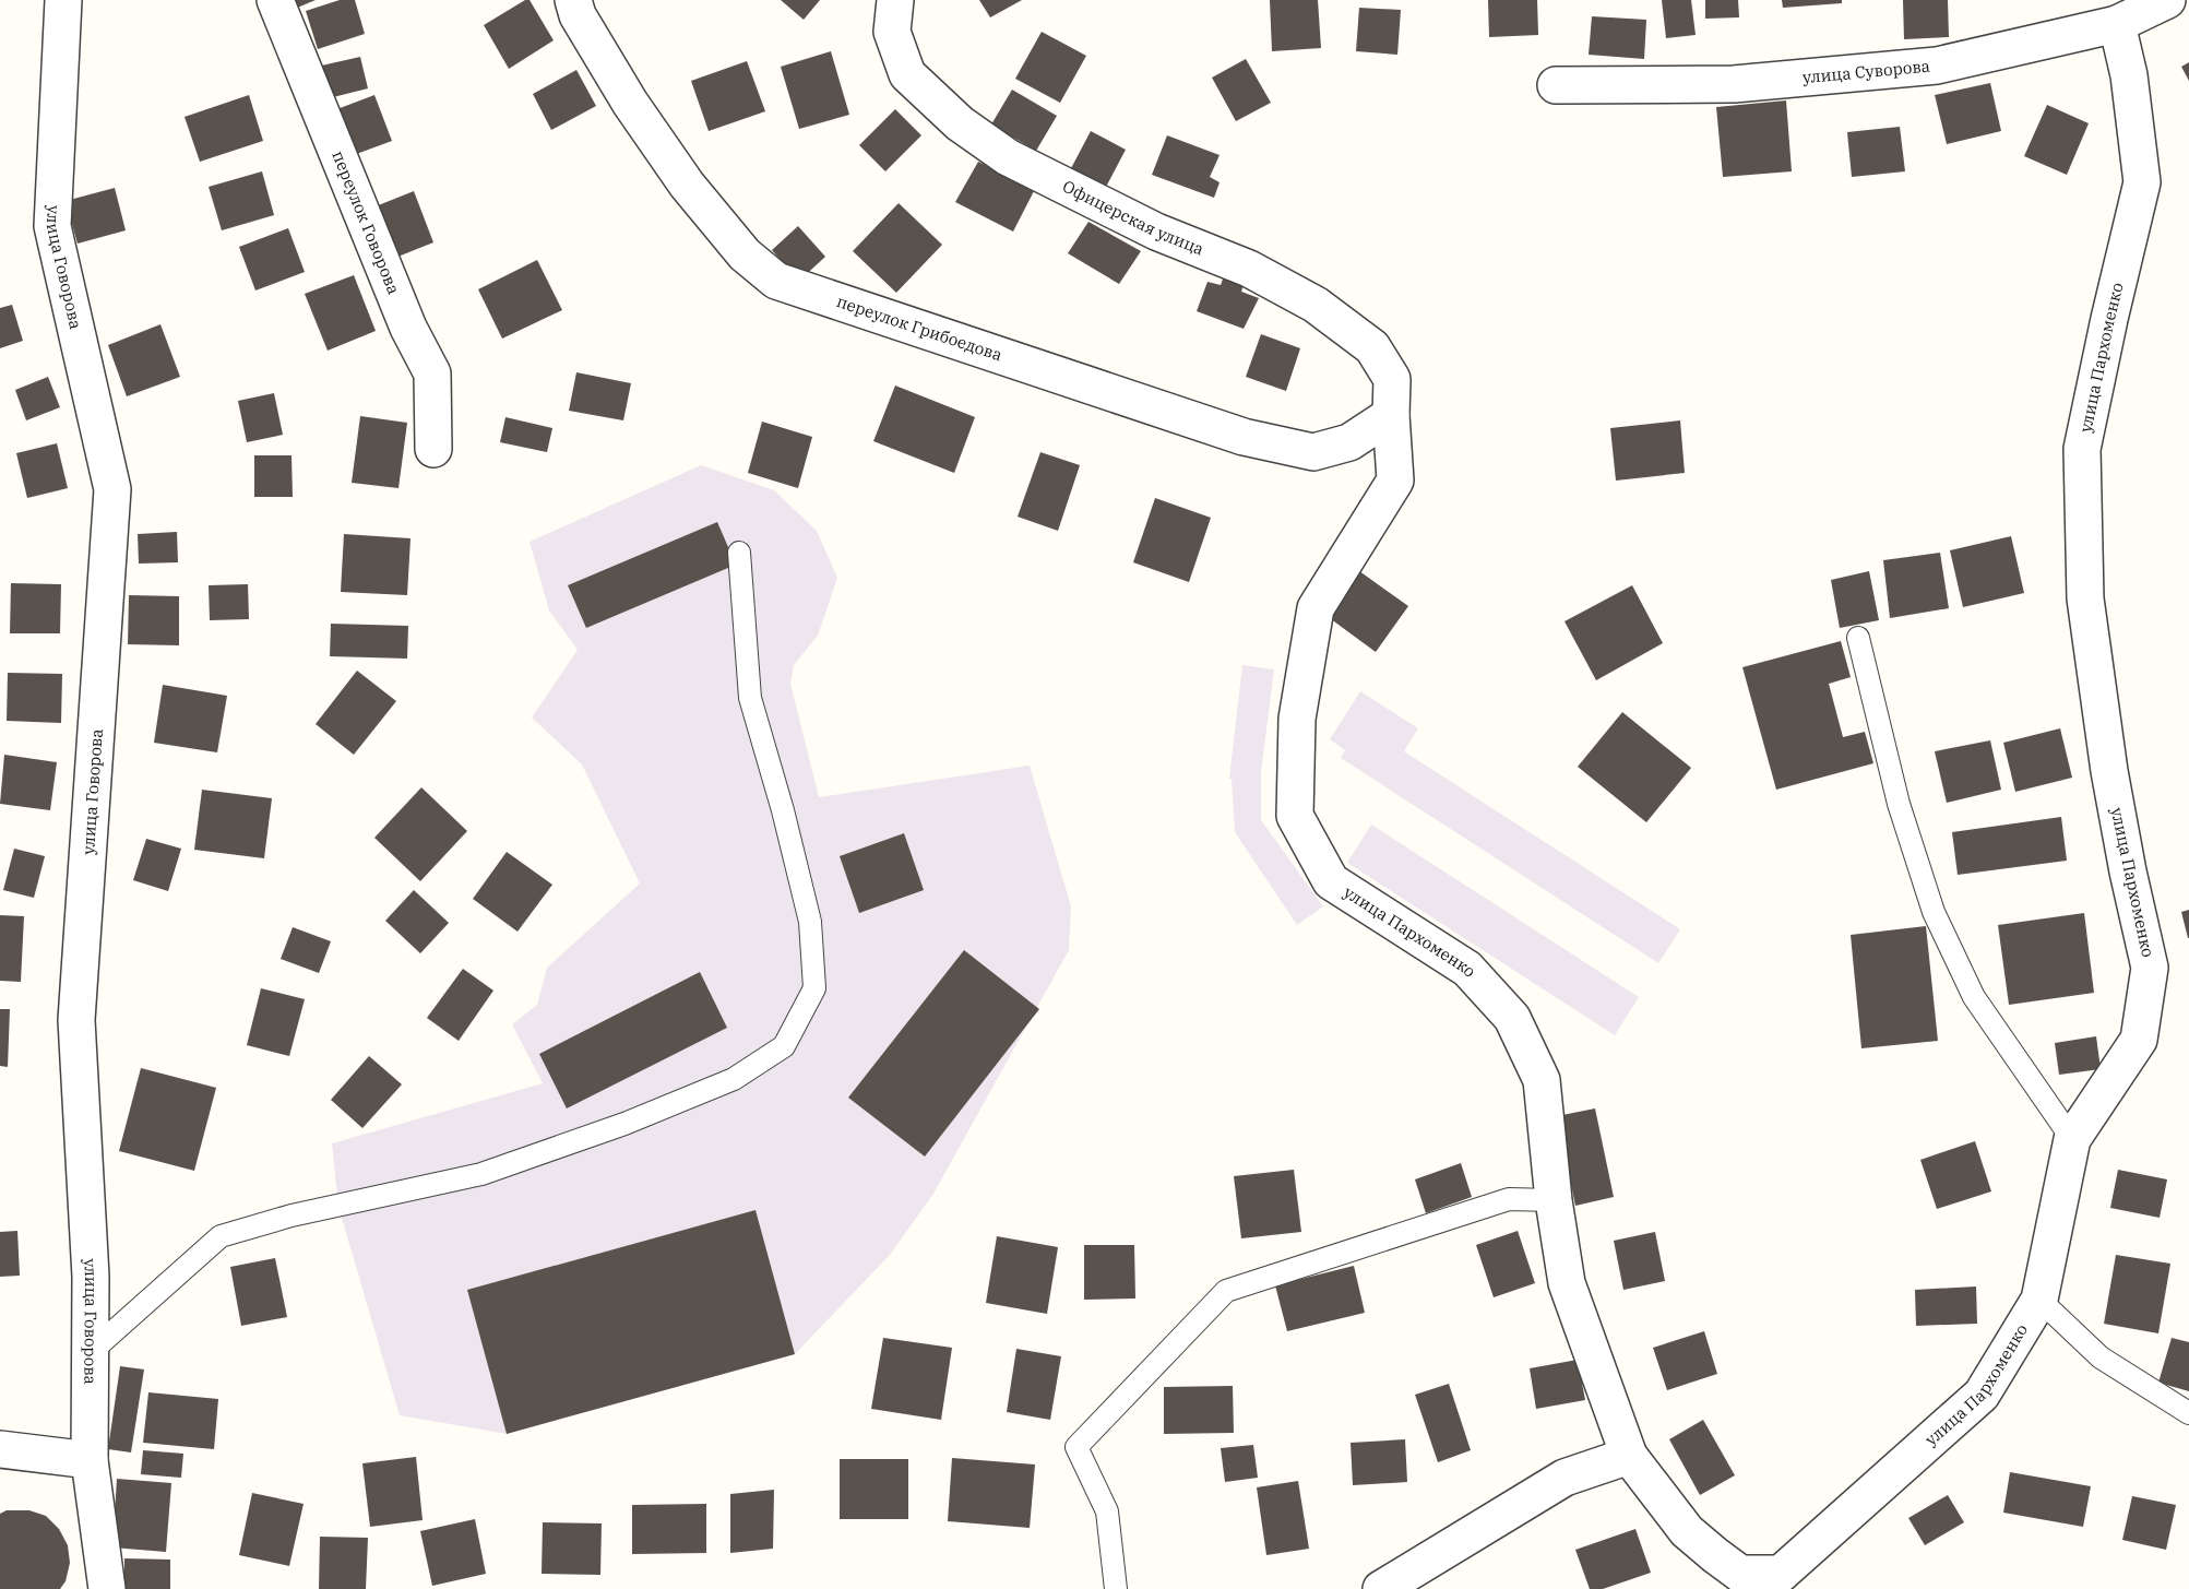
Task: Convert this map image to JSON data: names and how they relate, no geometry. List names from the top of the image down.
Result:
{
  "streets": {
    "street": [
      "улица Суворова",
      "Офицерская улица",
      "переулок Говорова",
      "улица Говорова",
      "переулок Грибоедова",
      "улица Пархоменко"
    ]
  },
  "crossings": [
    ["улица Суворова", "улица Пархоменко"],
    ["Офицерская улица", "переулок Грибоедова"],
    ["Офицерская улица", "улица Пархоменко"],
    ["переулок Грибоедова", "улица Пархоменко"]
  ]
}
